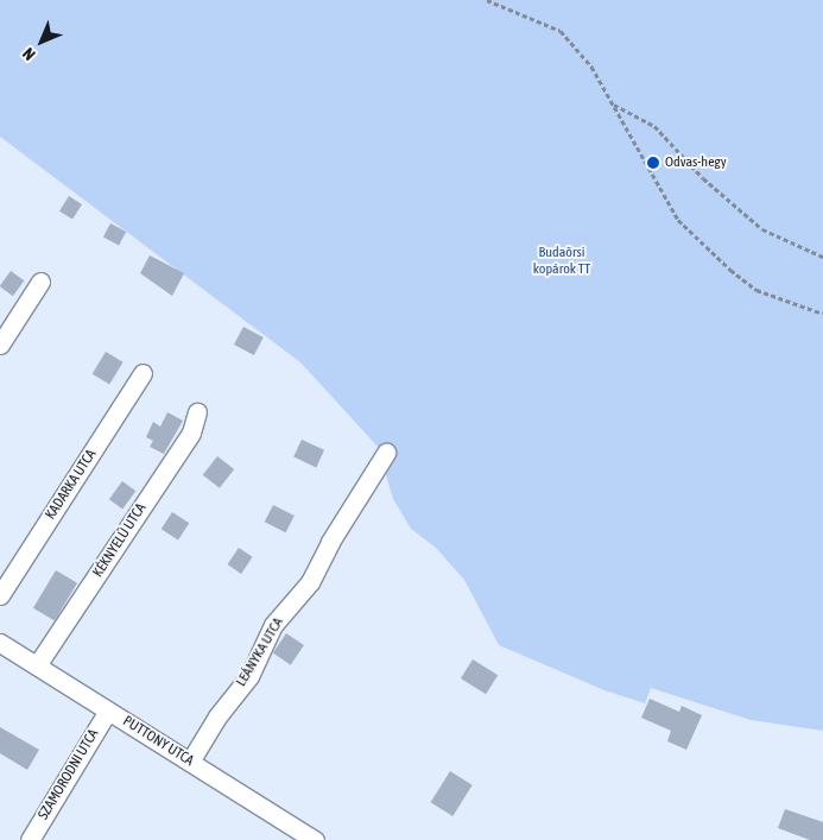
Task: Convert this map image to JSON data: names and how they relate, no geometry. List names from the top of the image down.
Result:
{
  "streets": {
    "street": [
      "KADARKA UTCA",
      "KÉKNYELŰ UTCA",
      "LEÁNYKA UTCA",
      "PUTTONY UTCA",
      "SZAMORODNI UTCA"
    ]
  },
  "crossings": [
    ["KÉKNYELŰ UTCA", "PUTTONY UTCA"],
    ["LEÁNYKA UTCA", "PUTTONY UTCA"],
    ["PUTTONY UTCA", "SZAMORODNI UTCA"]
  ],
  "parks": ["Budaörsi kopárok TT"],
  "places": ["Odvas-hegy"],
  "north": "bottom left"
}
